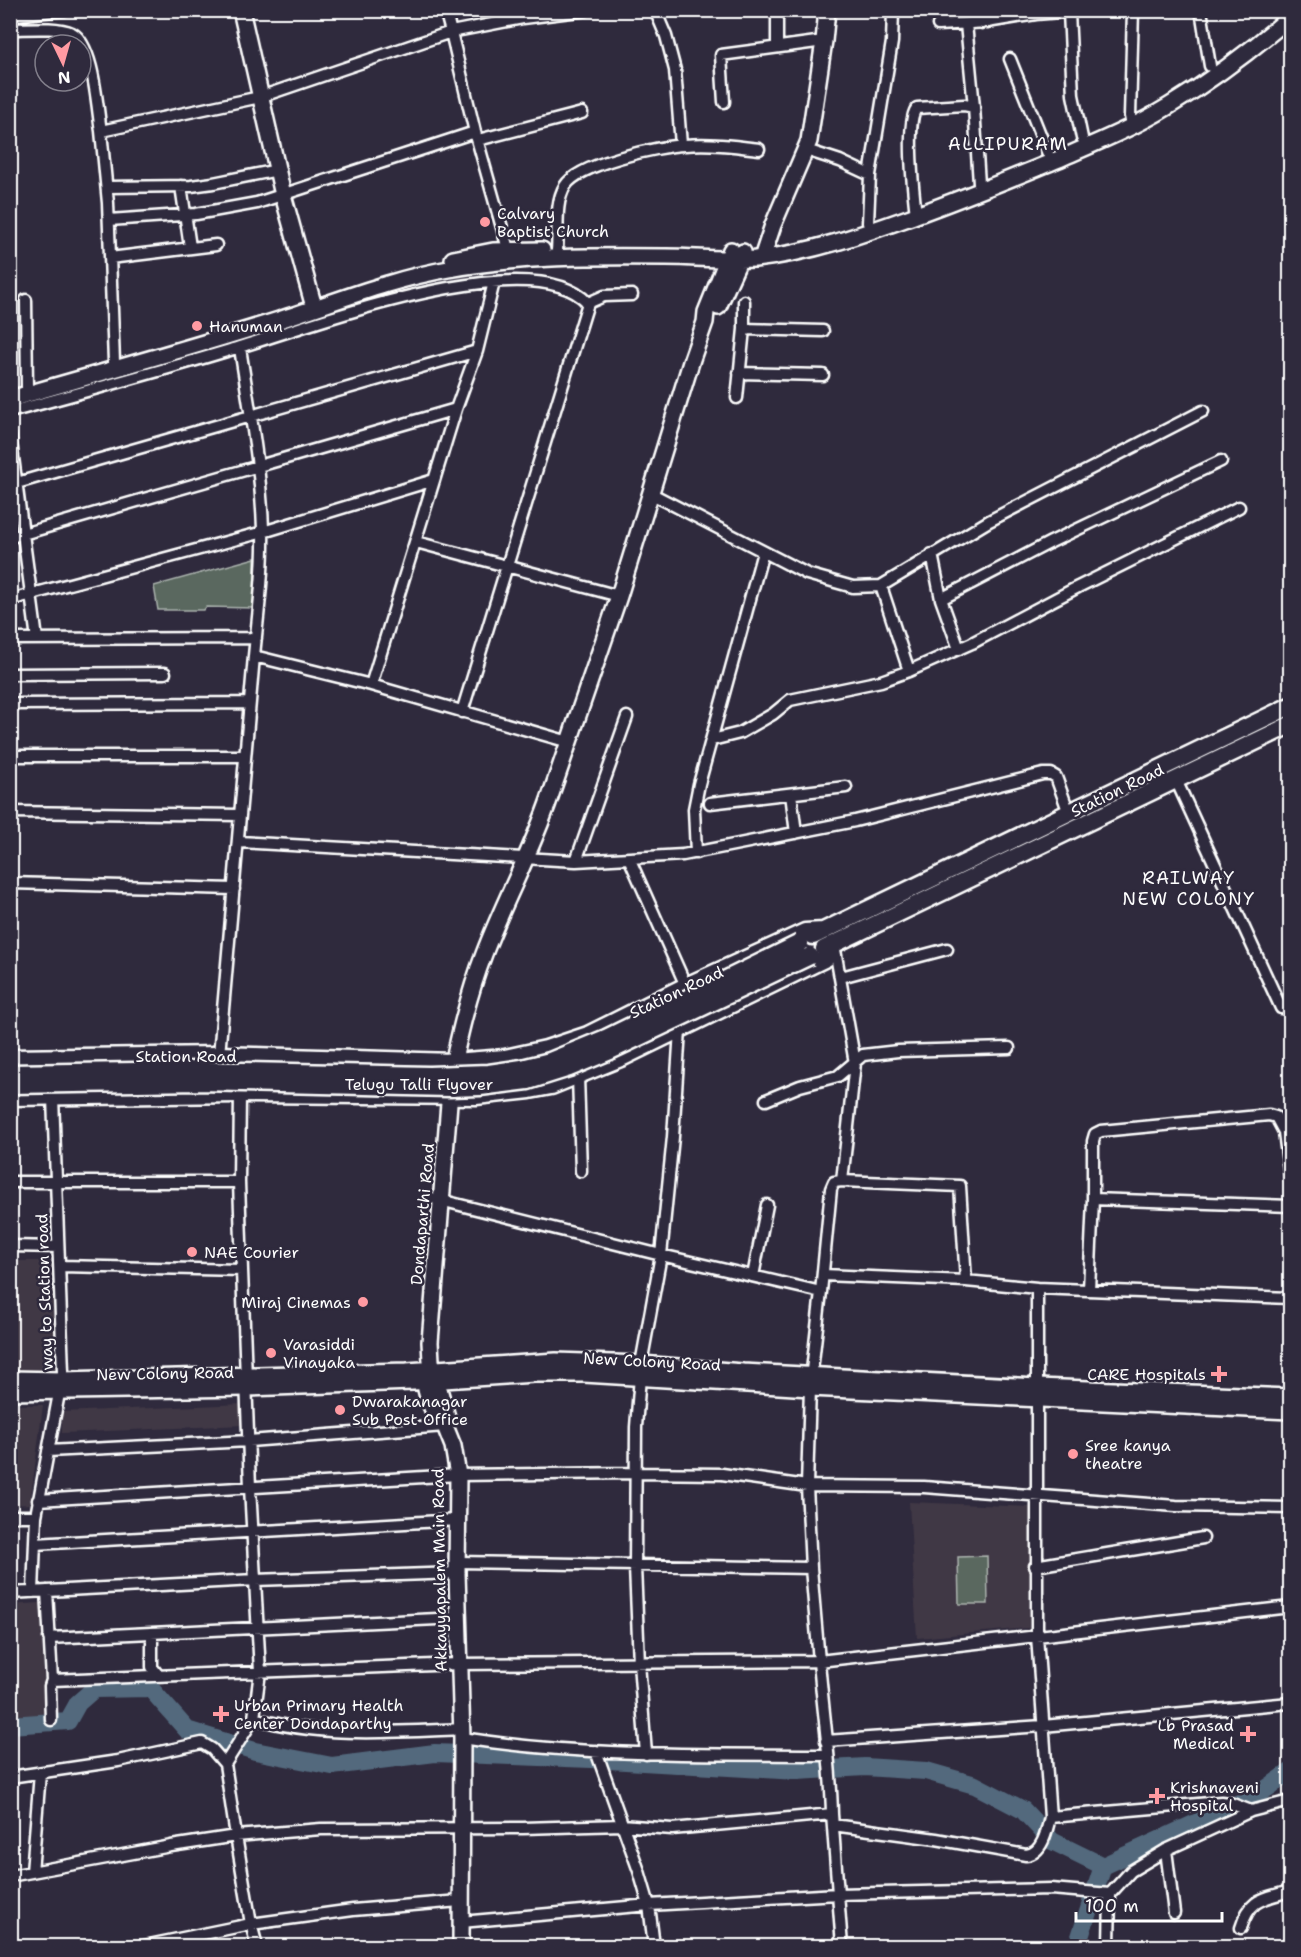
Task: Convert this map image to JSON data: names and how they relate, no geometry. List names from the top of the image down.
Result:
{
  "streets": {
    "main road": [
      "Station Road",
      "Telugu Talli Flyover",
      "Dondaparthi Road",
      "New Colony Road",
      "Akkayyapalem Main Road"
    ],
    "street": ["way to Station road"]
  },
  "crossings": [
    ["Station Road", "Telugu Talli Flyover"],
    ["Station Road", "Dondaparthi Road"],
    ["Dondaparthi Road", "New Colony Road"],
    ["Dondaparthi Road", "Akkayyapalem Main Road"],
    ["way to Station road", "New Colony Road"],
    ["New Colony Road", "Akkayyapalem Main Road"]
  ],
  "districts": ["ALLIPURAM", "RAILWAY NEW COLONY"],
  "places": {
    "other": [
      "Calvary Baptist Church",
      "Hanuman",
      "NAE Courier",
      "Miraj Cinemas",
      "Varasiddi Vinayaka",
      "Dwarakanagar Sub Post Office",
      "Sree kanya theatre"
    ],
    "health": [
      "CARE Hospitals",
      "Urban Primary Health Center Dondaparthy",
      "Lb Prasad Medical",
      "Krishnaveni Hospital"
    ]
  },
  "scale_bar": "100 m",
  "north": "bottom"
}
